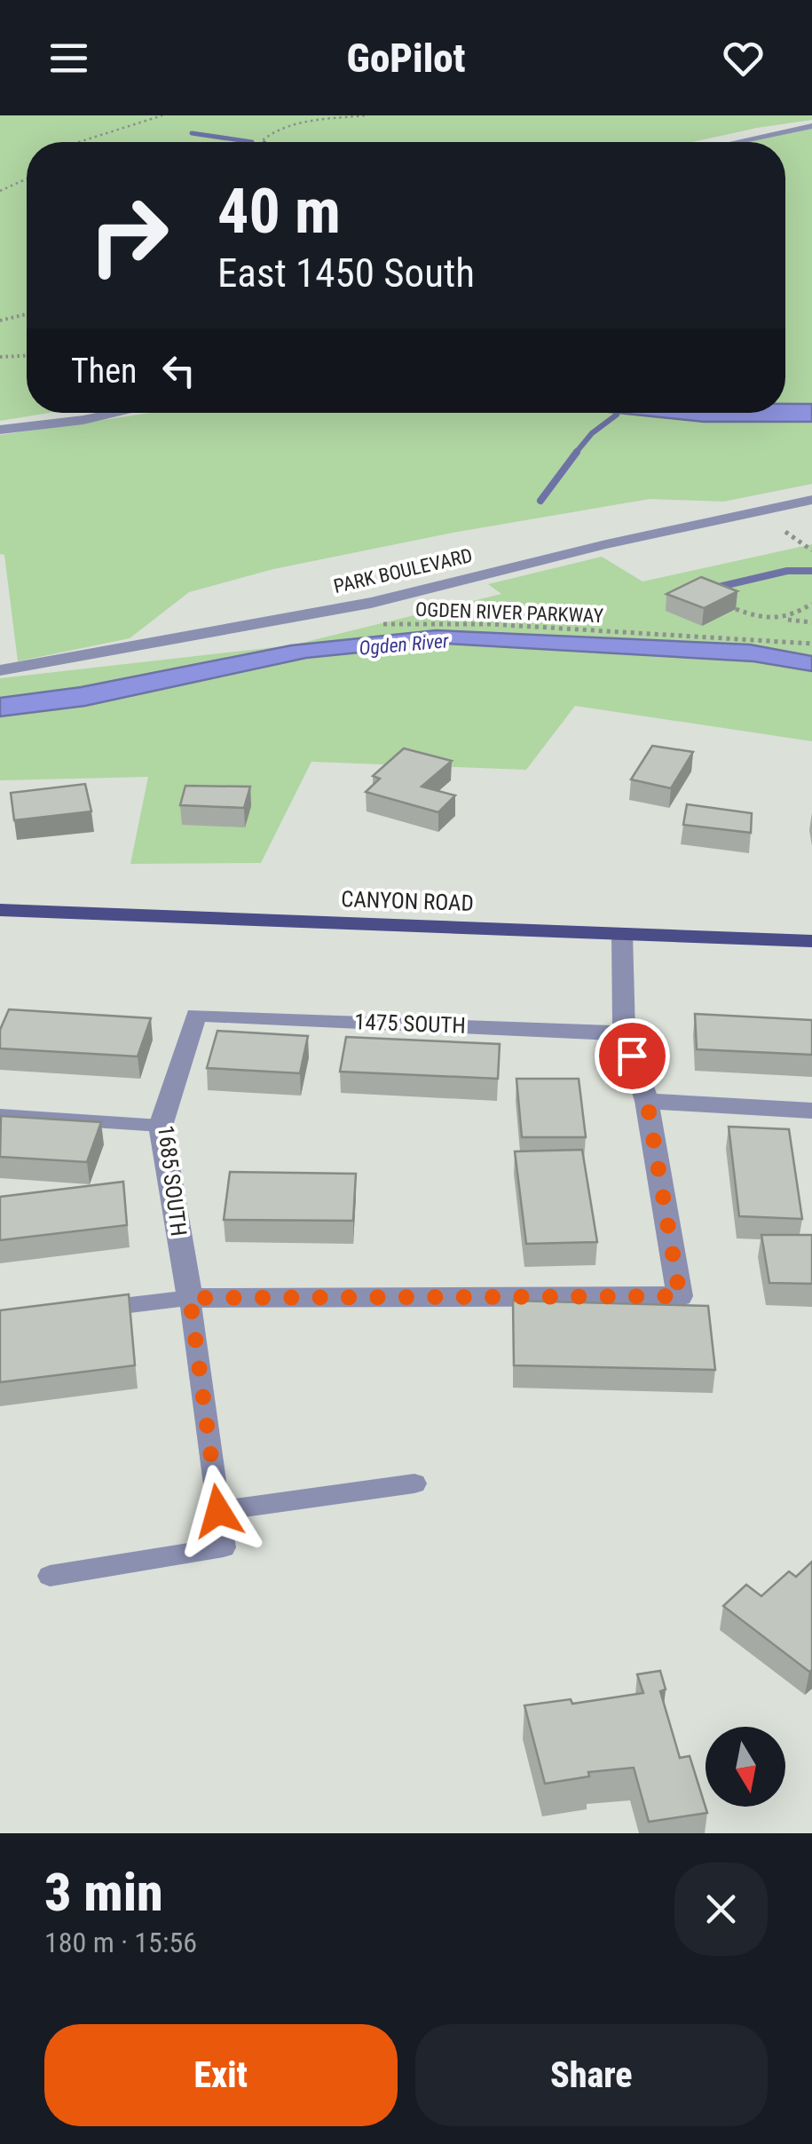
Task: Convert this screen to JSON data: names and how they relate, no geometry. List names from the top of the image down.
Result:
{
  "streets": {
    "main road": ["CANYON ROAD"],
    "street": ["PARK BOULEVARD", "1475 SOUTH", "1685 SOUTH"],
    "path": ["OGDEN RIVER PARKWAY"]
  },
  "crossings": [
    ["1475 SOUTH", "1685 SOUTH"]
  ],
  "water": ["Ogden River"],
  "north": "bottom",
  "page": {
    "header": "GoPilot",
    "turn": ["40 m", "East 1450 South"],
    "then": "Then",
    "heading": ["3 min", "180 m · 15:56"],
    "buttons": ["Exit", "Share"]
  }
}
